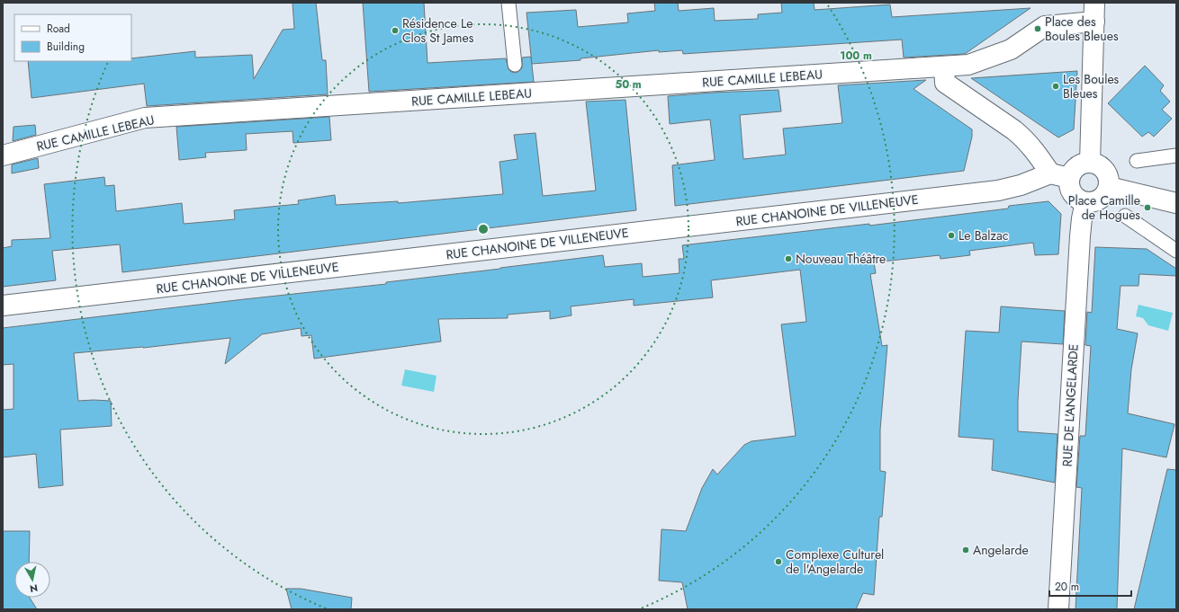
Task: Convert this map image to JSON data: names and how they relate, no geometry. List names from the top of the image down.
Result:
{
  "streets": {
    "street": ["RUE CAMILLE LEBEAU", "RUE CHANOINE DE VILLENEUVE", "RUE DE L'ANGELARDE"]
  },
  "places": [
    "Place des Boules Bleues",
    "Résidence Le Clos St James",
    "Les Boules Bleues",
    "Place Camille de Hogues",
    "Le Balzac",
    "Nouveau Théâtre",
    "Angelarde",
    "Complexe Culturel de l'Angelarde"
  ],
  "legend": ["Road", "Building"],
  "scale_bar": "20 m",
  "north": "bottom",
  "rings": ["100 m", "50 m"]
}
